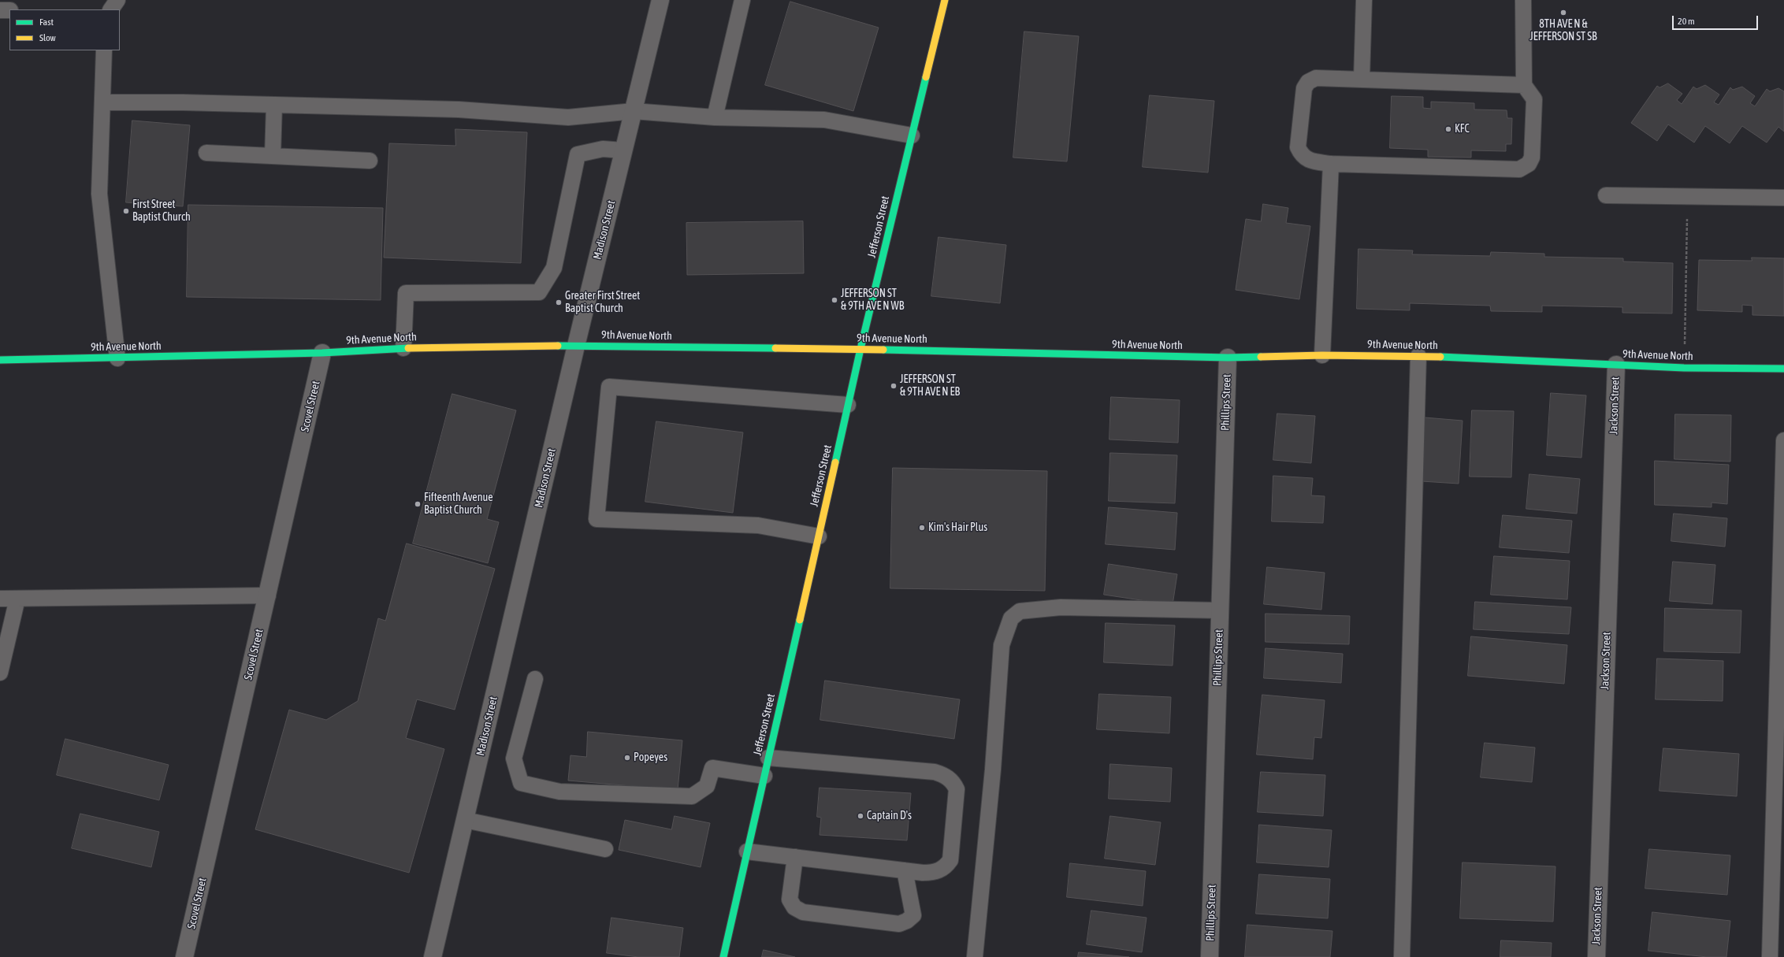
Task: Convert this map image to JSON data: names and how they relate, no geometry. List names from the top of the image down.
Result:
{
  "streets": {
    "street": [
      "Jefferson Street",
      "Madison Street",
      "9th Avenue North",
      "Phillips Street",
      "Jackson Street",
      "Scovel Street"
    ]
  },
  "crossings": [
    ["Jefferson Street", "9th Avenue North"],
    ["Madison Street", "9th Avenue North"],
    ["9th Avenue North", "Phillips Street"],
    ["9th Avenue North", "Jackson Street"],
    ["9th Avenue North", "Scovel Street"]
  ],
  "places": [
    "8TH AVE N & JEFFERSON ST SB",
    "KFC",
    "First Street Baptist Church",
    "JEFFERSON ST & 9TH AVE N WB",
    "Greater First Street Baptist Church",
    "JEFFERSON ST & 9TH AVE N EB",
    "Fifteenth Avenue Baptist Church",
    "Kim's Hair Plus",
    "Popeyes",
    "Captain D's"
  ],
  "legend": ["Fast", "Slow"],
  "scale_bar": "20 m"
}
